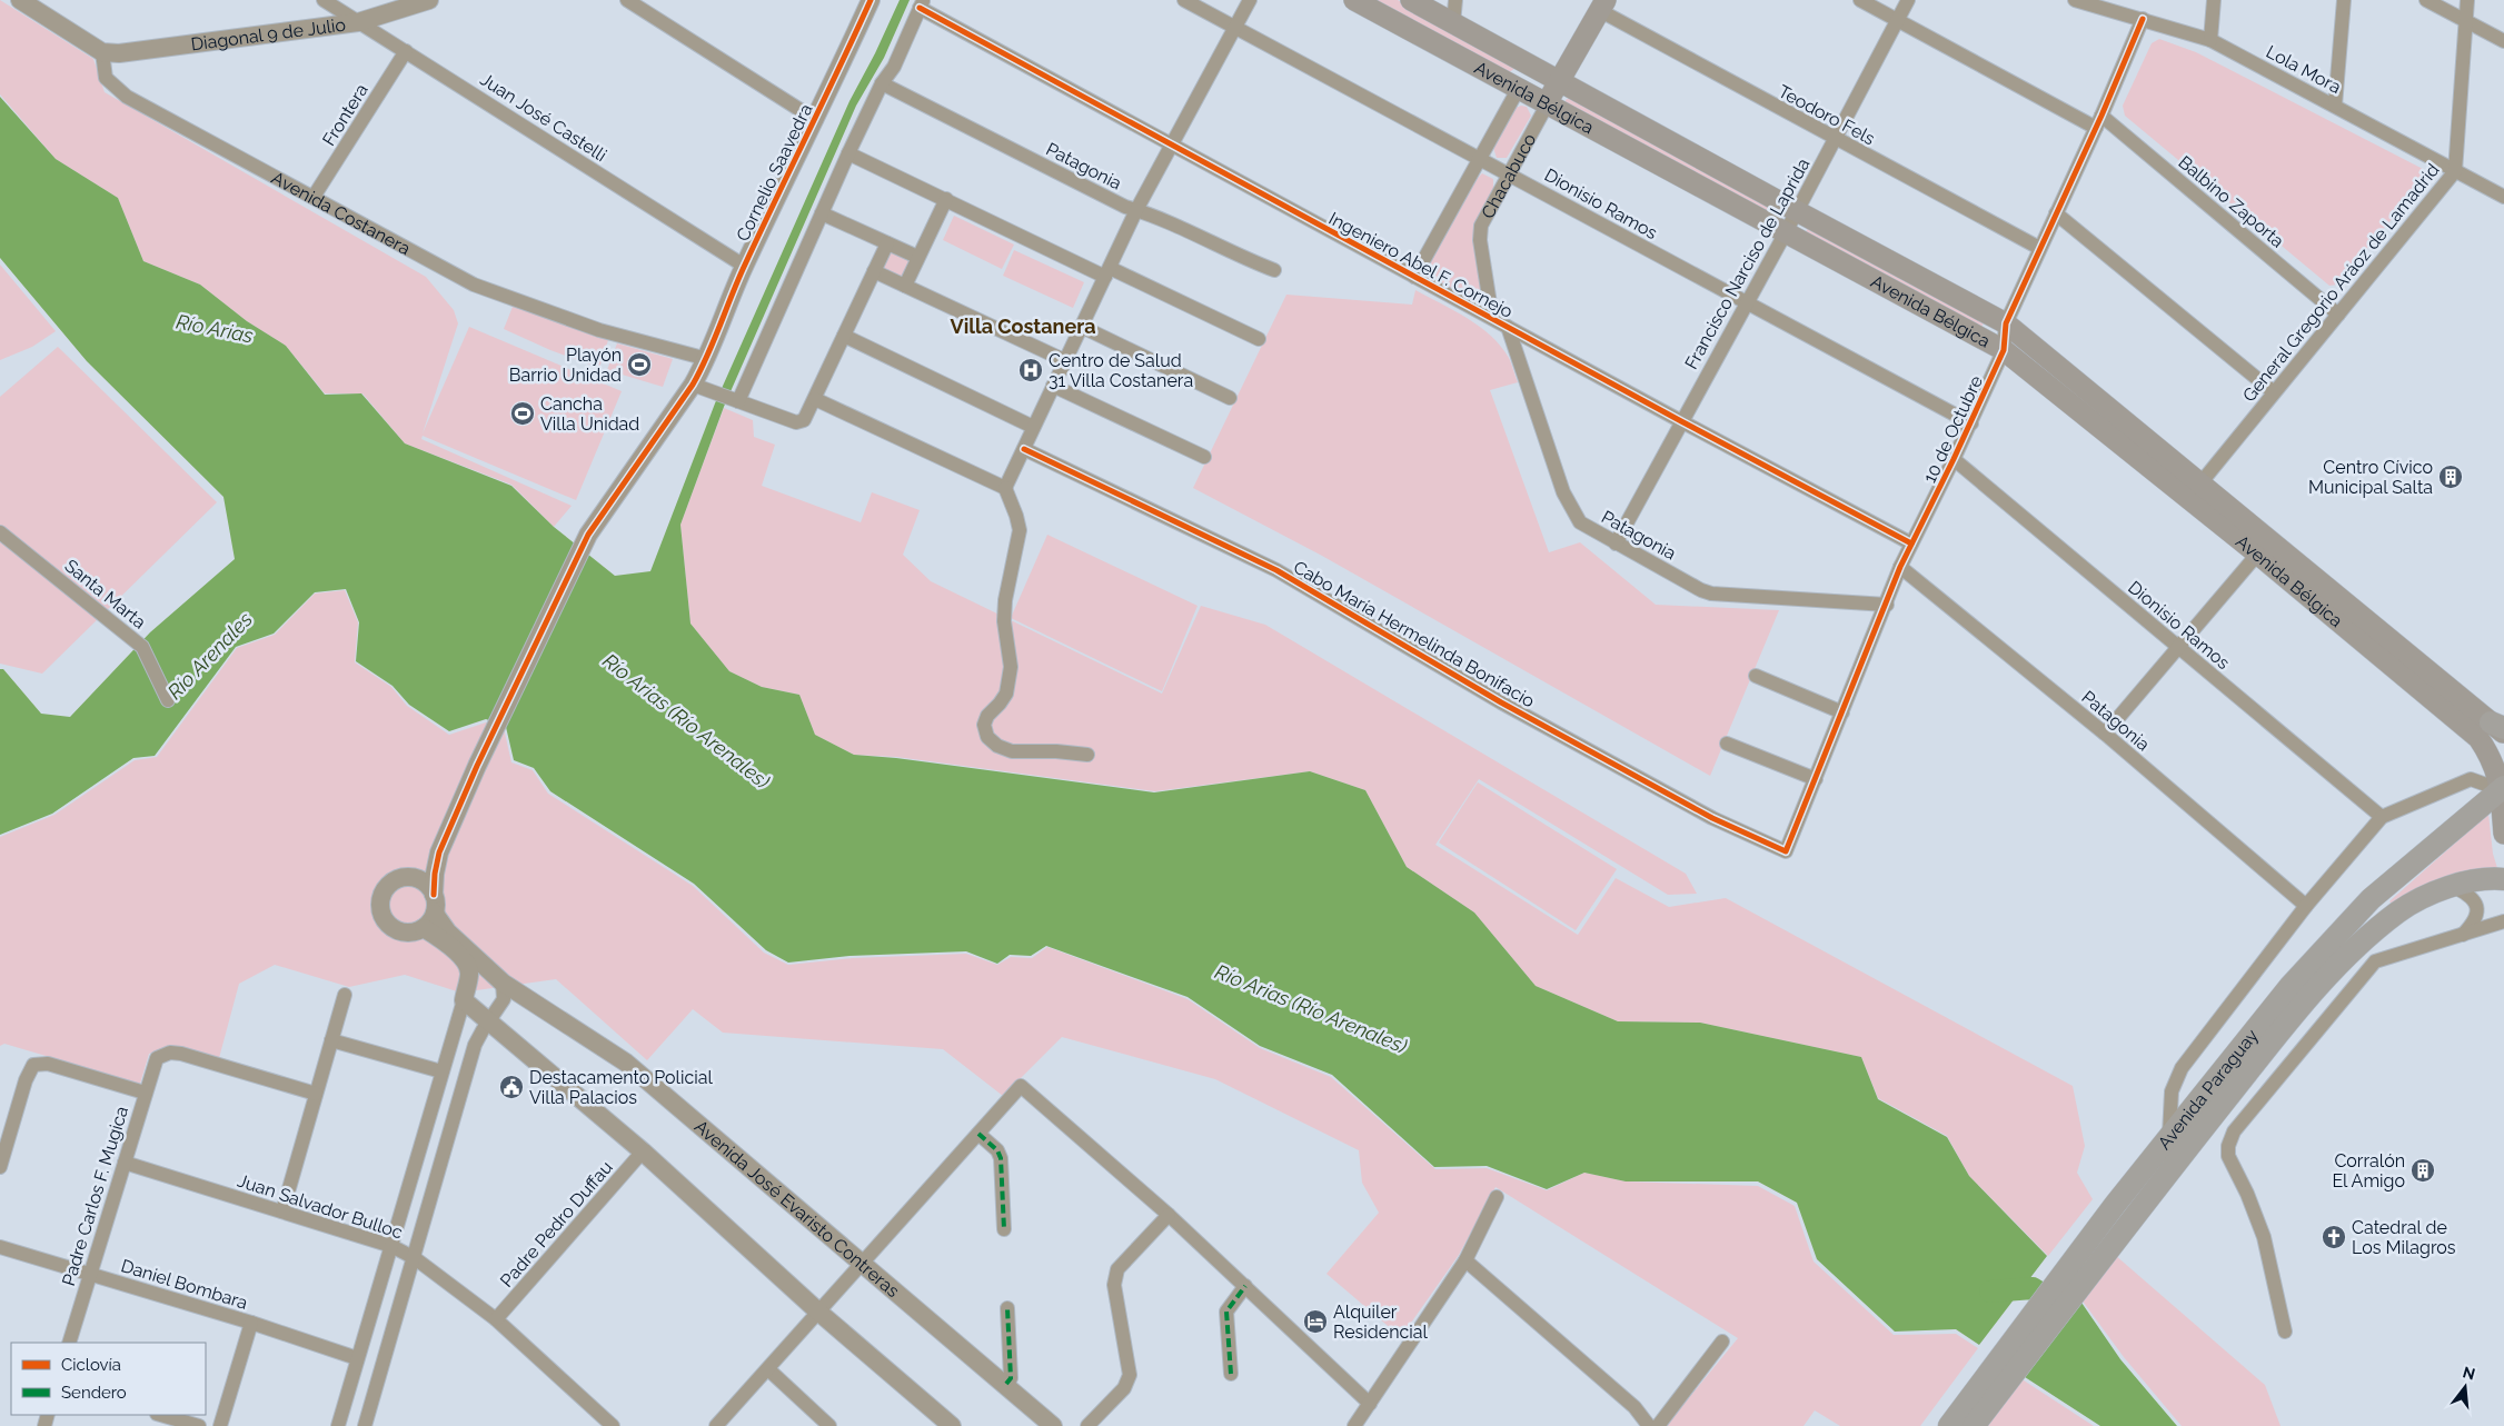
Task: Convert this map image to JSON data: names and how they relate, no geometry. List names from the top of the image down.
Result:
{
  "streets": {
    "main road": ["Avenida Bélgica", "Avenida Paraguay"],
    "street": [
      "Diagonal 9 de Julio",
      "Lola Mora",
      "Frontera",
      "Teodoro Fels",
      "Juan José Castelli",
      "Patagonia",
      "Cornelio Saavedra",
      "Chacabuco",
      "Balbino Zaporta",
      "Dionisio Ramos",
      "Avenida Costanera",
      "Francisco Narciso de Laprida",
      "Ingeniero Abel F. Cornejo",
      "General Gregorio Aráoz de Lamadrid",
      "10 de Octubre",
      "Santa Marta",
      "Cabo María Hermelinda Bonifacio",
      "Padre Carlos F. Mugica",
      "Juan Salvador Bulloc",
      "Avenida José Evaristo Contreras",
      "Padre Pedro Duffau",
      "Daniel Bombara"
    ]
  },
  "crossings": [
    ["Diagonal 9 de Julio", "Juan José Castelli"],
    ["Diagonal 9 de Julio", "Avenida Costanera"],
    ["Lola Mora", "General Gregorio Aráoz de Lamadrid"],
    ["Lola Mora", "10 de Octubre"],
    ["Avenida Bélgica", "Chacabuco"],
    ["Avenida Bélgica", "Francisco Narciso de Laprida"],
    ["Avenida Bélgica", "General Gregorio Aráoz de Lamadrid"],
    ["Avenida Bélgica", "10 de Octubre"],
    ["Avenida Bélgica", "Avenida Paraguay"],
    ["Frontera", "Juan José Castelli"],
    ["Frontera", "Avenida Costanera"],
    ["Teodoro Fels", "Francisco Narciso de Laprida"],
    ["Teodoro Fels", "10 de Octubre"],
    ["Juan José Castelli", "Cornelio Saavedra"],
    ["Patagonia", "Francisco Narciso de Laprida"],
    ["Patagonia", "Ingeniero Abel F. Cornejo"],
    ["Patagonia", "10 de Octubre"],
    ["Cornelio Saavedra", "Avenida Costanera"],
    ["Chacabuco", "Dionisio Ramos"],
    ["Chacabuco", "Ingeniero Abel F. Cornejo"],
    ["Balbino Zaporta", "Francisco Narciso de Laprida"],
    ["Balbino Zaporta", "General Gregorio Aráoz de Lamadrid"],
    ["Balbino Zaporta", "10 de Octubre"],
    ["Dionisio Ramos", "Francisco Narciso de Laprida"],
    ["Dionisio Ramos", "10 de Octubre"],
    ["Francisco Narciso de Laprida", "Ingeniero Abel F. Cornejo"],
    ["Ingeniero Abel F. Cornejo", "10 de Octubre"],
    ["10 de Octubre", "Cabo María Hermelinda Bonifacio"],
    ["Padre Carlos F. Mugica", "Juan Salvador Bulloc"],
    ["Padre Carlos F. Mugica", "Daniel Bombara"],
    ["Juan Salvador Bulloc", "Padre Pedro Duffau"]
  ],
  "districts": ["Villa Costanera"],
  "water": ["Río Arias", "Río Arenales", "Río Arias (Río Arenales)"],
  "places": {
    "sports": ["Playón Barrio Unidad", "Cancha Villa Unidad"],
    "hospital": ["Centro de Salud 31 Villa Costanera"],
    "building": ["Centro Cívico Municipal Salta", "Corralón El Amigo"],
    "public building": ["Destacamento Policial Villa Palacios"],
    "church": ["Catedral de Los Milagros"],
    "hotel": ["Alquiler Residencial"]
  },
  "legend": ["Ciclovía", "Sendero"],
  "north": "top"
}
